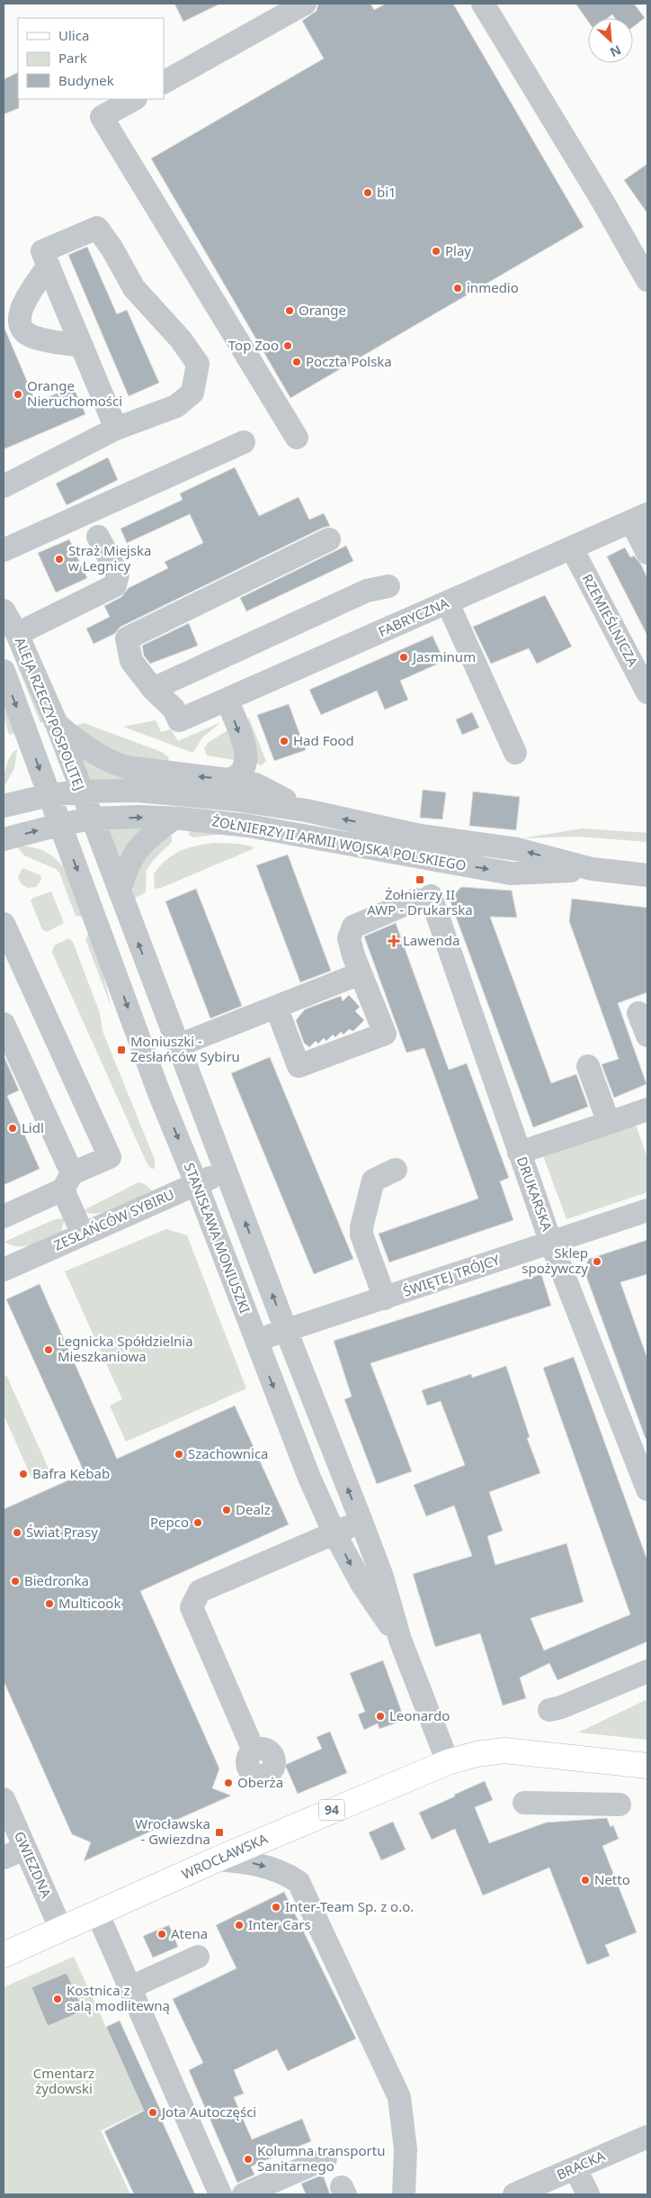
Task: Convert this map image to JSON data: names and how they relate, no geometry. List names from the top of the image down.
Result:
{
  "streets": {
    "main road": ["94", "WROCŁAWSKA"],
    "street": [
      "FABRYCZNA",
      "RZEMIEŚLNICZA",
      "ALEJA RZECZYPOSPOLITEJ",
      "ŻOŁNIERZY II ARMII WOJSKA POLSKIEGO",
      "DRUKARSKA",
      "ZESŁAŃCÓW SYBIRU",
      "STANISŁAWA MONIUSZKI",
      "ŚWIĘTEJ TRÓJCY",
      "GWIEZDNA",
      "BRACKA"
    ]
  },
  "crossings": [
    ["FABRYCZNA", "RZEMIEŚLNICZA"],
    ["ALEJA RZECZYPOSPOLITEJ", "ŻOŁNIERZY II ARMII WOJSKA POLSKIEGO"],
    ["ALEJA RZECZYPOSPOLITEJ", "STANISŁAWA MONIUSZKI"],
    ["ŻOŁNIERZY II ARMII WOJSKA POLSKIEGO", "STANISŁAWA MONIUSZKI"],
    ["DRUKARSKA", "ŚWIĘTEJ TRÓJCY"],
    ["ZESŁAŃCÓW SYBIRU", "STANISŁAWA MONIUSZKI"],
    ["STANISŁAWA MONIUSZKI", "ŚWIĘTEJ TRÓJCY"],
    ["STANISŁAWA MONIUSZKI", "94"],
    ["STANISŁAWA MONIUSZKI", "WROCŁAWSKA"],
    ["94", "WROCŁAWSKA"],
    ["WROCŁAWSKA", "GWIEZDNA"]
  ],
  "parks": ["Cmentarz żydowski"],
  "places": {
    "other": [
      "bi1",
      "Play",
      "inmedio",
      "Orange",
      "Top Zoo",
      "Poczta Polska",
      "Orange Nieruchomości",
      "Straż Miejska w Legnicy",
      "Jasminum",
      "Had Food",
      "Lidl",
      "Sklep spożywczy",
      "Legnicka Spółdzielnia Mieszkaniowa",
      "Szachownica",
      "Bafra Kebab",
      "Dealz",
      "Pepco",
      "Świat Prasy",
      "Biedronka",
      "Multicook",
      "Leonardo",
      "Oberża",
      "Netto",
      "Inter-Team Sp. z o.o.",
      "Inter Cars",
      "Atena",
      "Kostnica z salą modlitewną",
      "Jota Autoczęści",
      "Kolumna transportu Sanitarnego"
    ],
    "transit": ["Żołnierzy II AWP - Drukarska", "Moniuszki - Zesłańców Sybiru", "Wrocławska - Gwiezdna"],
    "health": ["Lawenda"]
  },
  "legend": ["Ulica", "Park", "Budynek"],
  "north": "bottom right"
}
